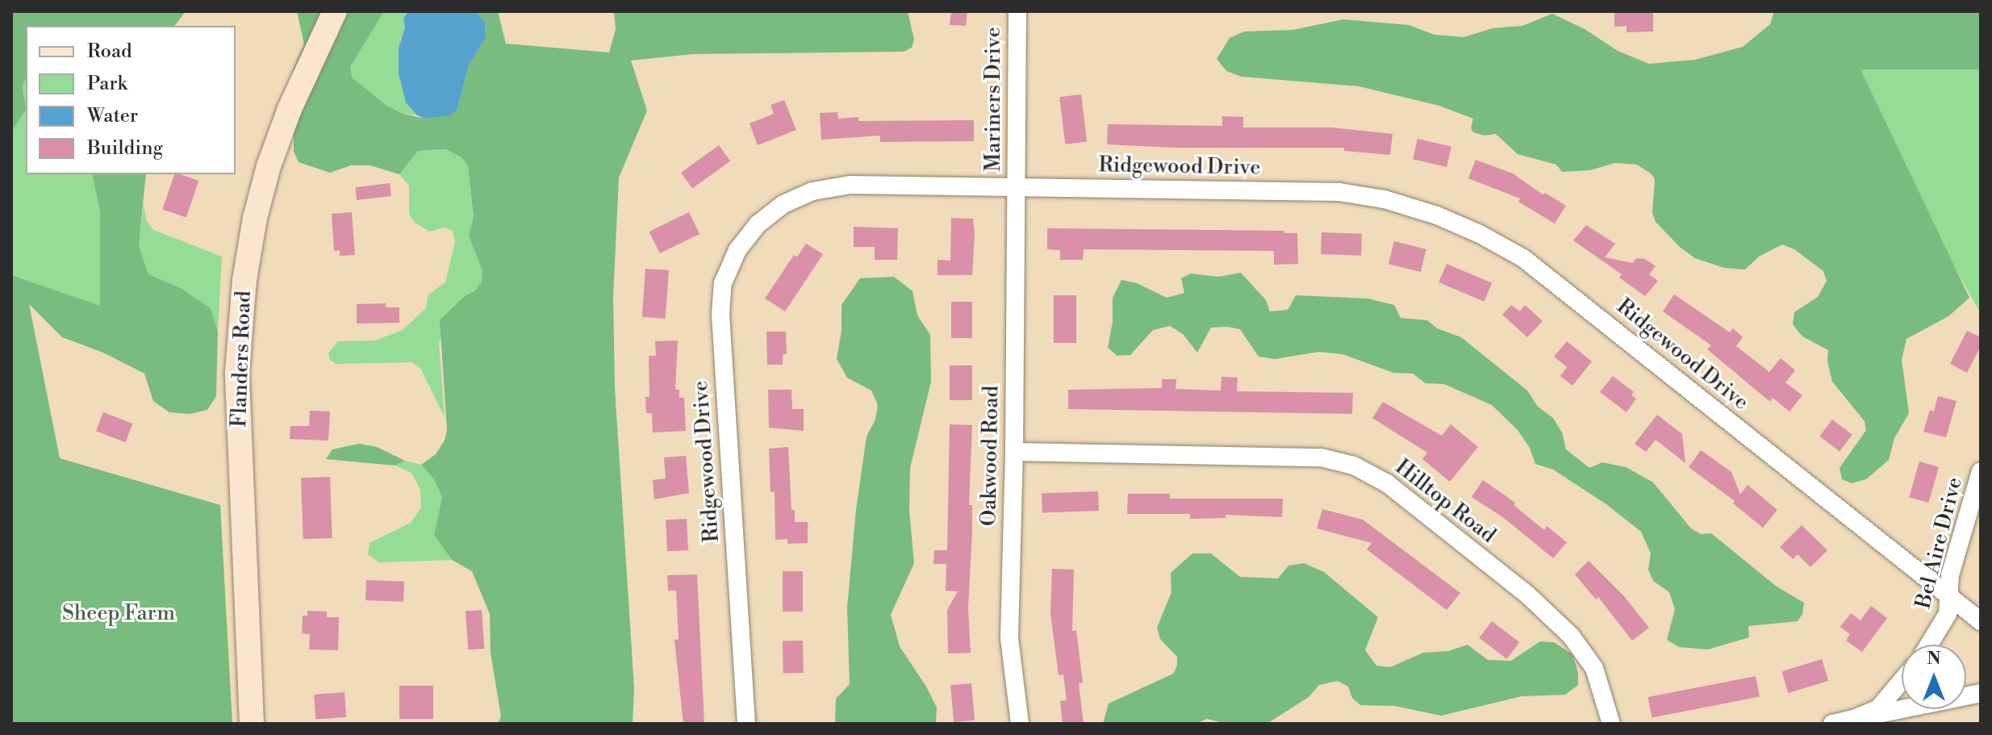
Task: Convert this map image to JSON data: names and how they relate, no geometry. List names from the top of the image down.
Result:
{
  "streets": {
    "street": [
      "Mariners Drive",
      "Ridgewood Drive",
      "Flanders Road",
      "Oakwood Road",
      "Hilltop Road",
      "Bel Aire Drive"
    ]
  },
  "crossings": [
    ["Mariners Drive", "Ridgewood Drive"],
    ["Mariners Drive", "Oakwood Road"],
    ["Ridgewood Drive", "Oakwood Road"],
    ["Ridgewood Drive", "Bel Aire Drive"],
    ["Oakwood Road", "Hilltop Road"]
  ],
  "parks": ["Sheep Farm"],
  "legend": [
    "Road",
    "Park",
    "Water",
    "Building"
  ],
  "north": "top"
}
